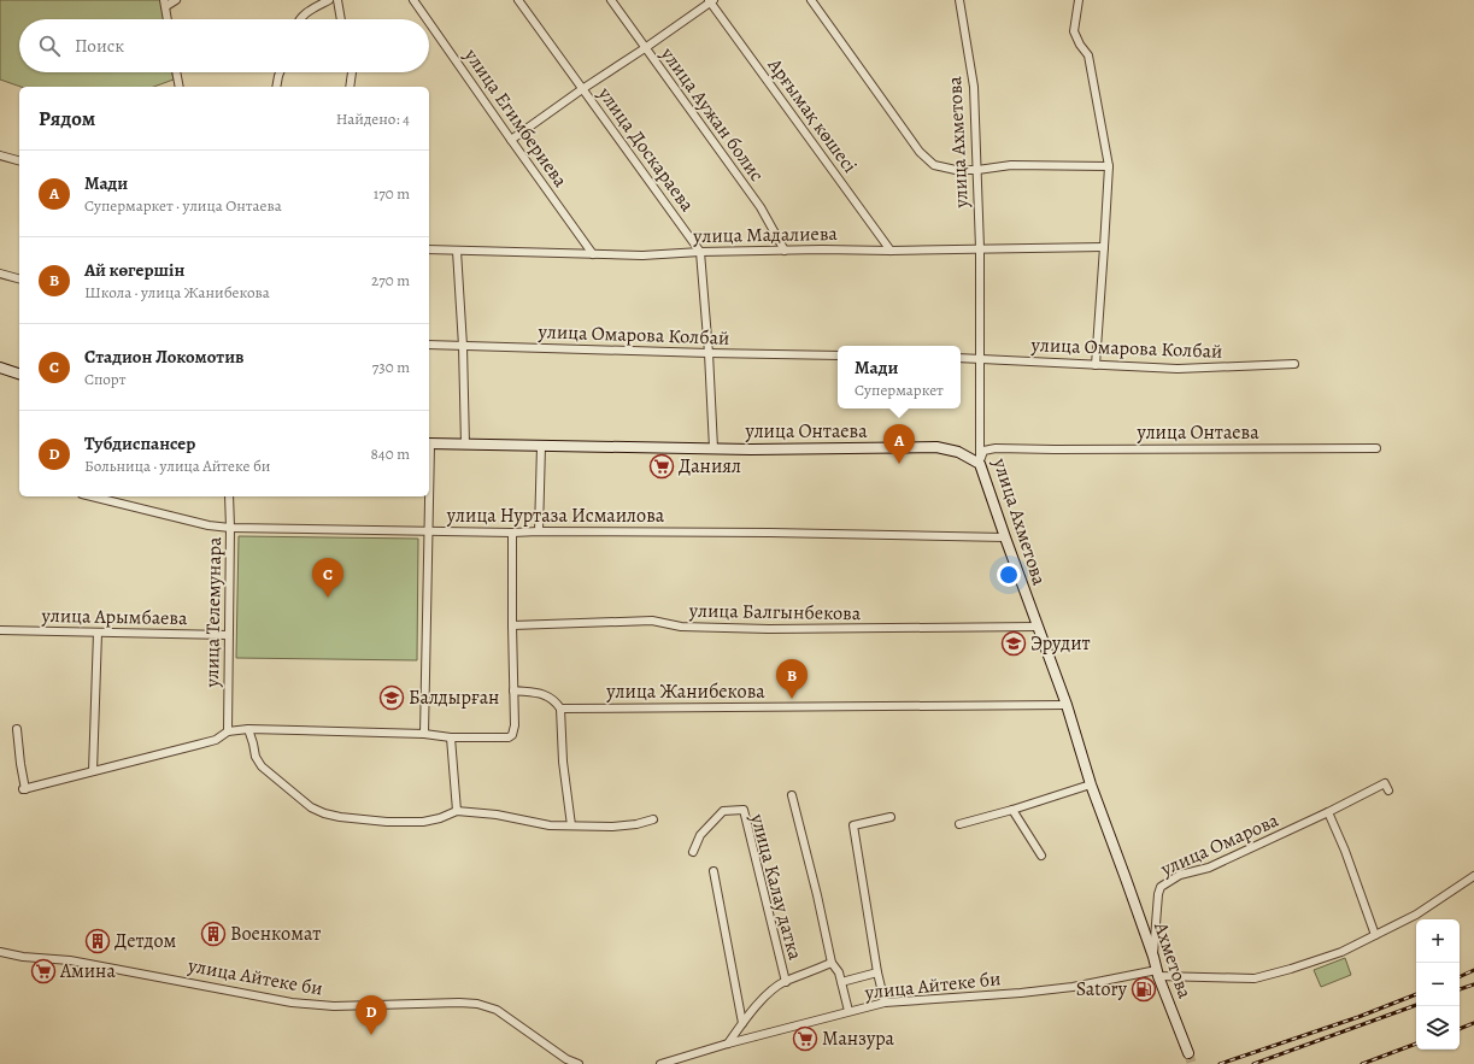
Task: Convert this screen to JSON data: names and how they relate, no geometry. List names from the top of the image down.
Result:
{
  "streets": {
    "main road": ["улица Ахметова", "улица Онтаева", "Ахметова"],
    "street": [
      "улица Аужан болис",
      "Арғымақ көшесі",
      "улица Егимбериева",
      "улица Доскараева",
      "улица Мадалиева",
      "улица Омарова Колбай",
      "улица Нуртаза Исмаилова",
      "улица Телемунара",
      "улица Балгынбекова",
      "улица Арымбаева",
      "улица Жанибекова",
      "улица Омарова",
      "улица Калау датка",
      "улица Айтеке би"
    ]
  },
  "crossings": [
    ["улица Аужан болис", "улица Мадалиева"],
    ["Арғымақ көшесі", "улица Мадалиева"],
    ["улица Егимбериева", "улица Мадалиева"],
    ["улица Ахметова", "улица Мадалиева"],
    ["улица Ахметова", "улица Омарова Колбай"],
    ["улица Ахметова", "улица Онтаева"],
    ["улица Ахметова", "улица Нуртаза Исмаилова"],
    ["улица Ахметова", "улица Балгынбекова"],
    ["улица Ахметова", "улица Жанибекова"],
    ["улица Ахметова", "Ахметова"],
    ["улица Доскараева", "улица Мадалиева"],
    ["улица Нуртаза Исмаилова", "улица Телемунара"],
    ["улица Телемунара", "улица Арымбаева"],
    ["улица Омарова", "Ахметова"],
    ["улица Калау датка", "улица Айтеке би"],
    ["Ахметова", "улица Айтеке би"]
  ],
  "places": {
    "supermarket": ["Даниял", "Амина", "Манзура"],
    "school or university": ["Эрудит", "Балдырған"],
    "building": ["Военкомат", "Детдом"],
    "fuel station": ["Satory"]
  },
  "page": {
    "search": "Поиск",
    "heading": ["Рядом", "Найдено: 4"],
    "list": [
      {
        "mark": "A",
        "name": "Мади",
        "note": "Супермаркет · улица Онтаева",
        "value": "170 m"
      },
      {
        "mark": "B",
        "name": "Ай көгершін",
        "note": "Школа · улица Жанибекова",
        "value": "270 m"
      },
      {
        "mark": "C",
        "name": "Стадион Локомотив",
        "note": "Спорт",
        "value": "730 m"
      },
      {
        "mark": "D",
        "name": "Тубдиспансер",
        "note": "Больница · улица Айтеке би",
        "value": "840 m"
      }
    ],
    "popup": ["Мади", "Супермаркет"],
    "pins": [
      "A",
      "C",
      "B",
      "D"
    ],
    "map_buttons": ["+", "−"]
  }
}
